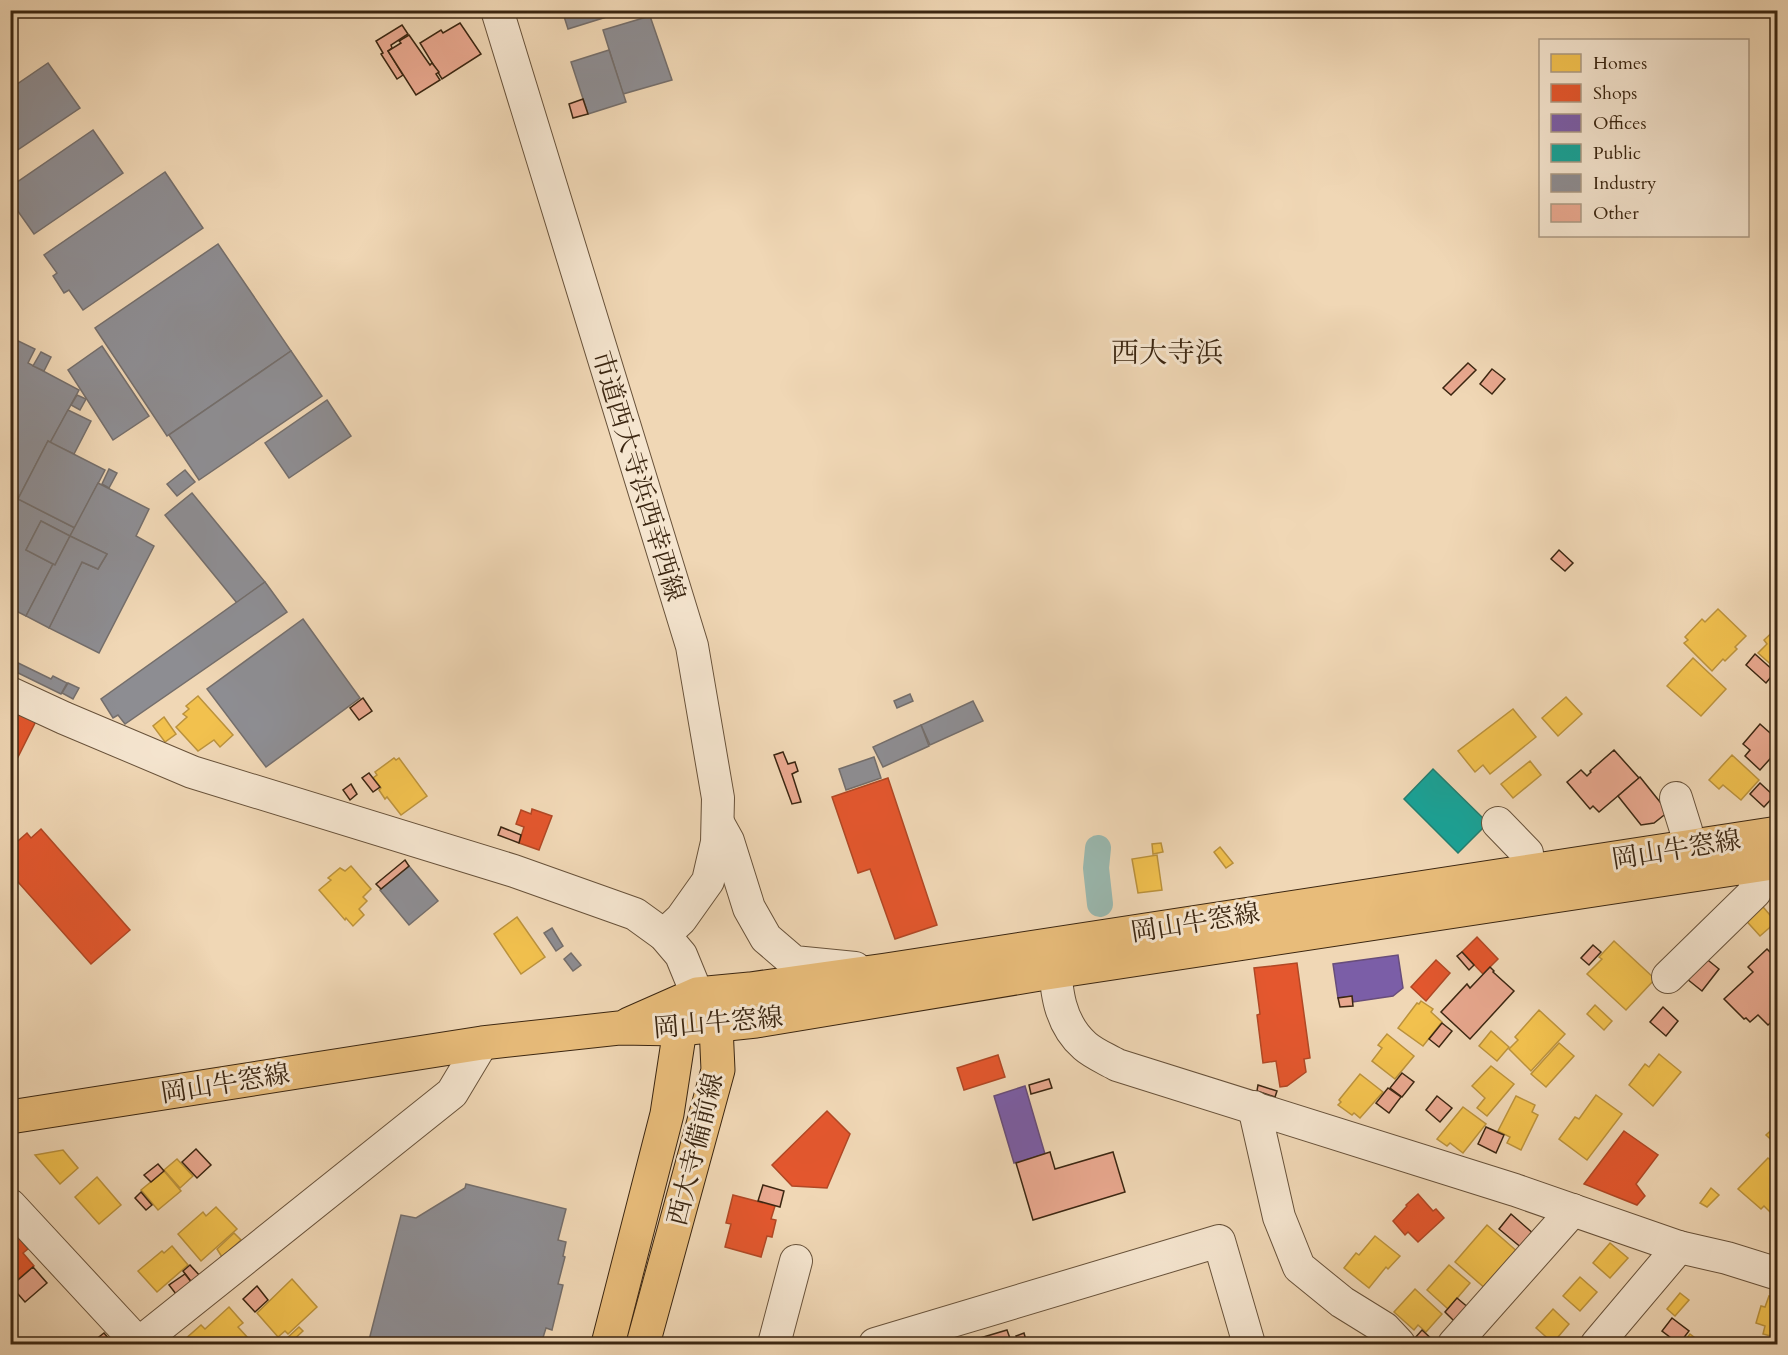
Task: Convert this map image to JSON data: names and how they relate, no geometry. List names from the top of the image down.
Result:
{
  "streets": {
    "main road": ["岡山牛窓線", "西大寺備前線"],
    "street": ["市道西大寺浜西幸西線"]
  },
  "crossings": [
    ["岡山牛窓線", "西大寺備前線"]
  ],
  "districts": ["西大寺浜"],
  "legend": [
    "Homes",
    "Shops",
    "Offices",
    "Public",
    "Industry",
    "Other"
  ]
}
